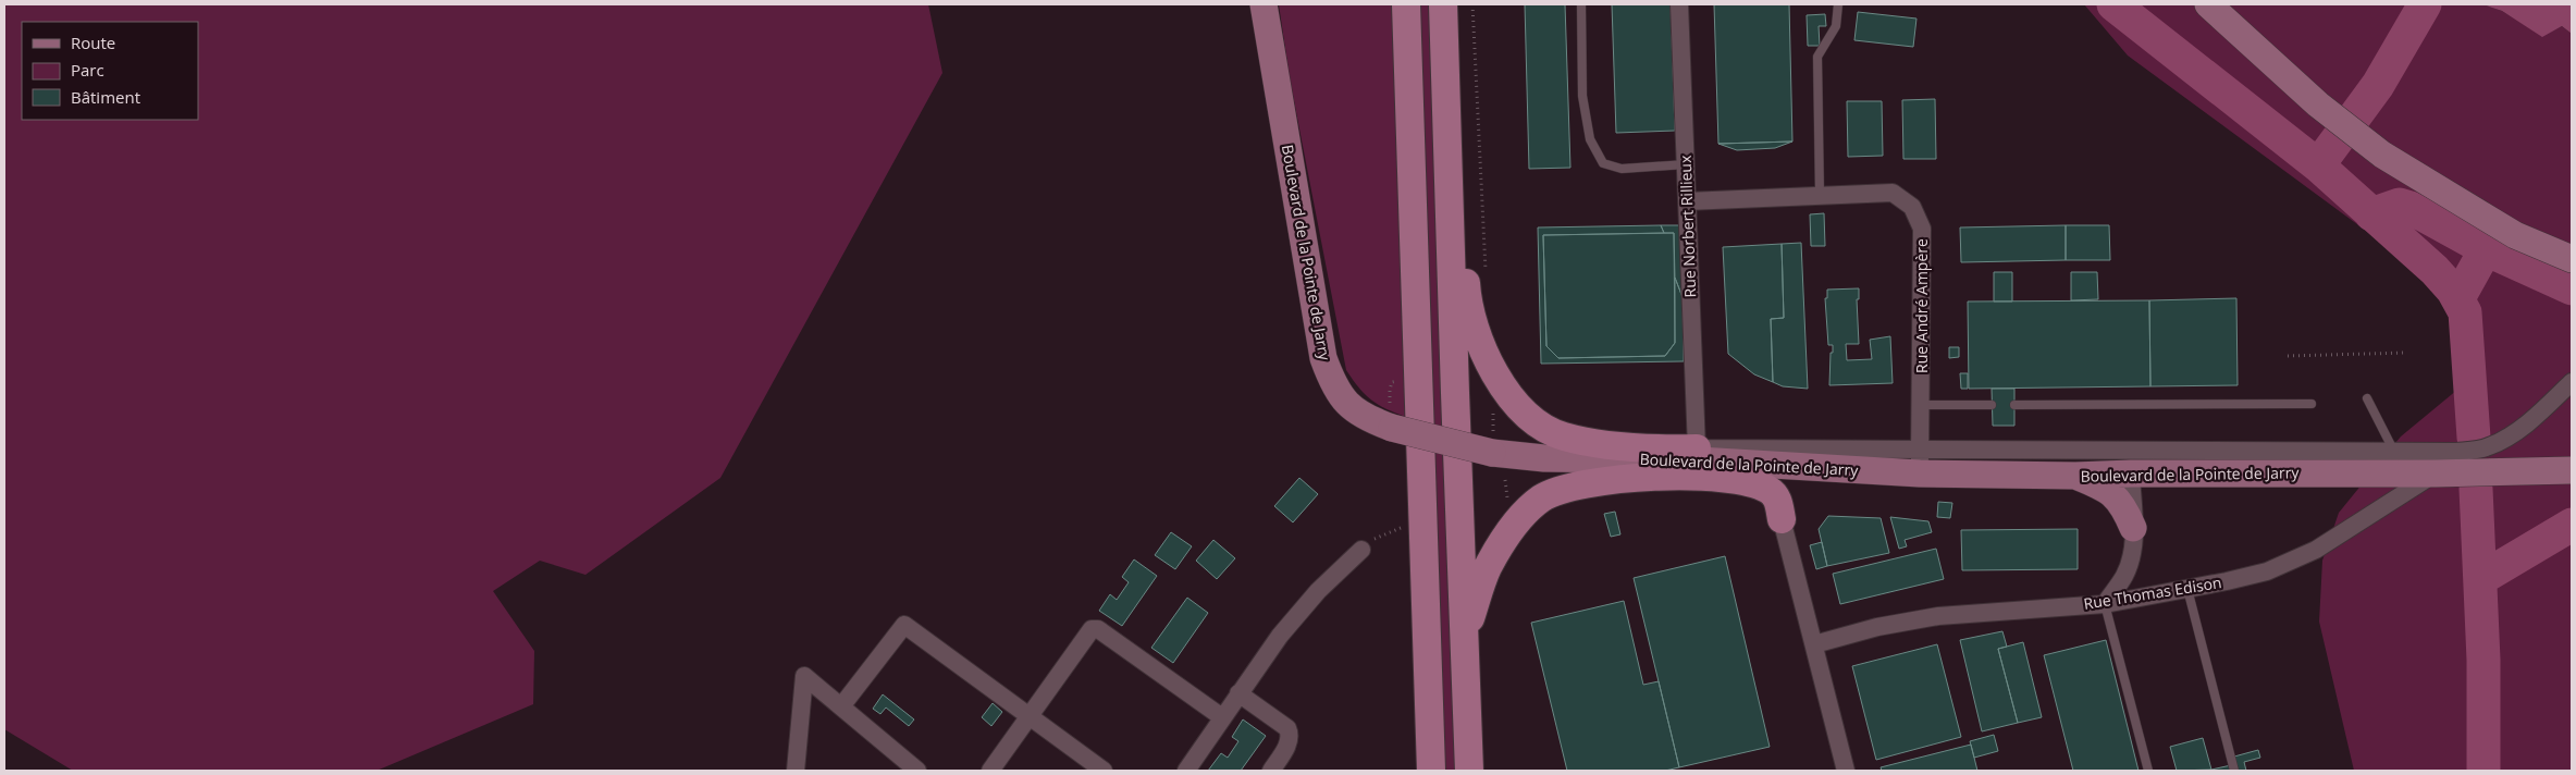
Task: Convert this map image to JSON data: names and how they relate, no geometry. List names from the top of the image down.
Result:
{
  "streets": {
    "main road": ["Boulevard de la Pointe de Jarry"],
    "street": ["Rue Norbert Rillieux", "Rue André Ampère", "Rue Thomas Edison"]
  },
  "crossings": [
    ["Rue Norbert Rillieux", "Boulevard de la Pointe de Jarry"],
    ["Rue Norbert Rillieux", "Rue André Ampère"],
    ["Boulevard de la Pointe de Jarry", "Rue André Ampère"],
    ["Boulevard de la Pointe de Jarry", "Rue Thomas Edison"]
  ],
  "legend": ["Route", "Parc", "Bâtiment"]
}
